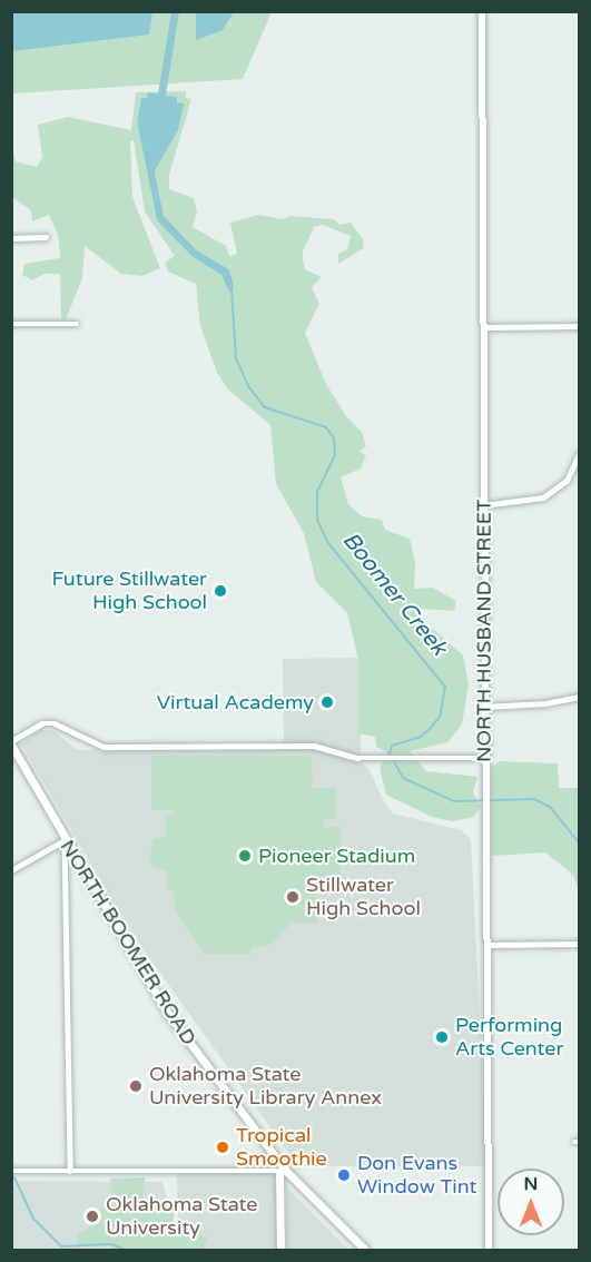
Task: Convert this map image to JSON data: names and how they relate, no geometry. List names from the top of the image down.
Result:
{
  "streets": {
    "main road": ["NORTH BOOMER ROAD"],
    "street": ["NORTH HUSBAND STREET"]
  },
  "water": ["Boomer Creek"],
  "places": [
    "Future Stillwater High School",
    "Virtual Academy",
    "Pioneer Stadium",
    "Stillwater High School",
    "Performing Arts Center",
    "Oklahoma State University Library Annex",
    "Tropical Smoothie",
    "Don Evans Window Tint",
    "Oklahoma State University"
  ],
  "north": "top"
}
